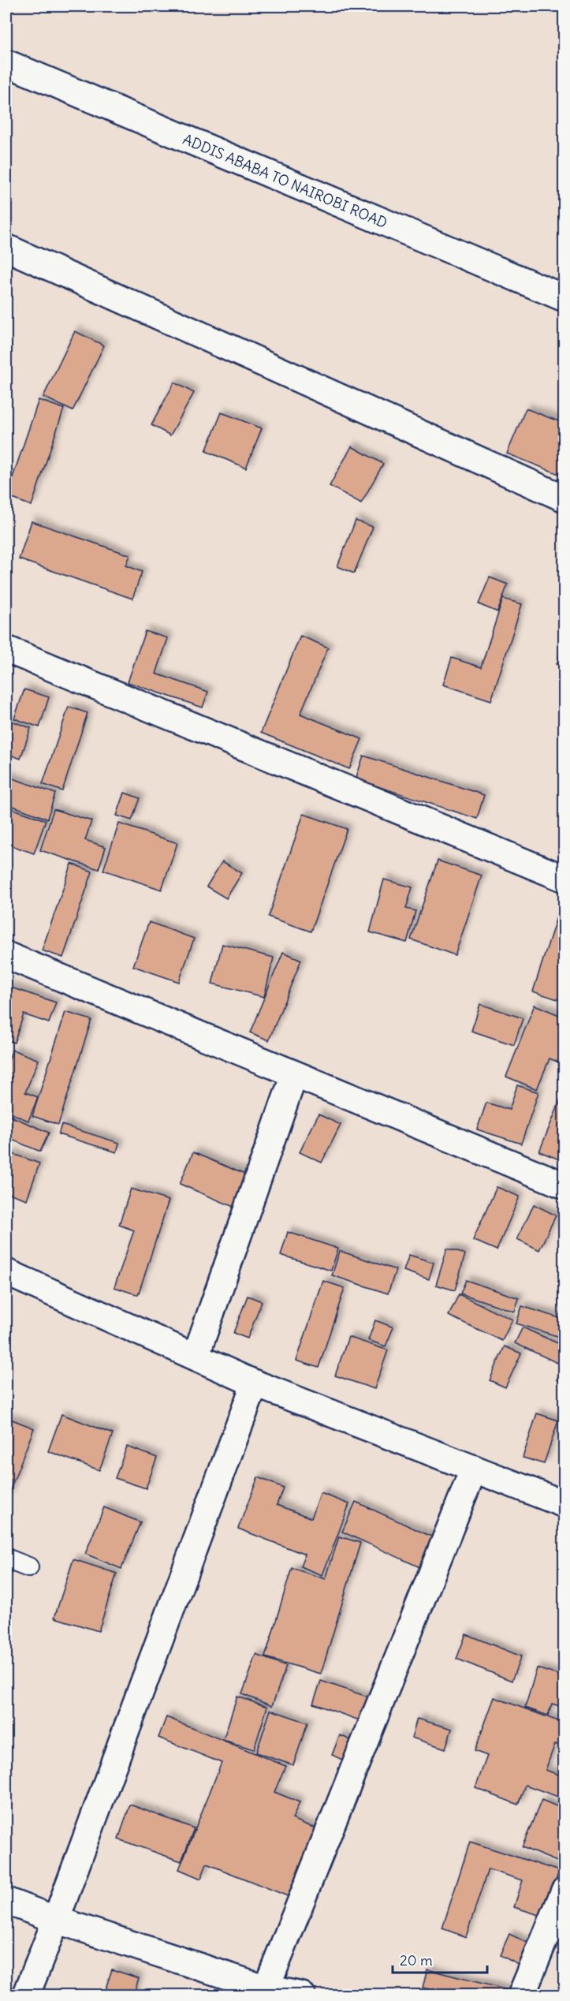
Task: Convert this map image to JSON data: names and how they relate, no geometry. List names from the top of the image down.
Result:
{
  "streets": {
    "main road": ["ADDIS ABABA TO NAIROBI ROAD"]
  },
  "scale_bar": "20 m"
}
